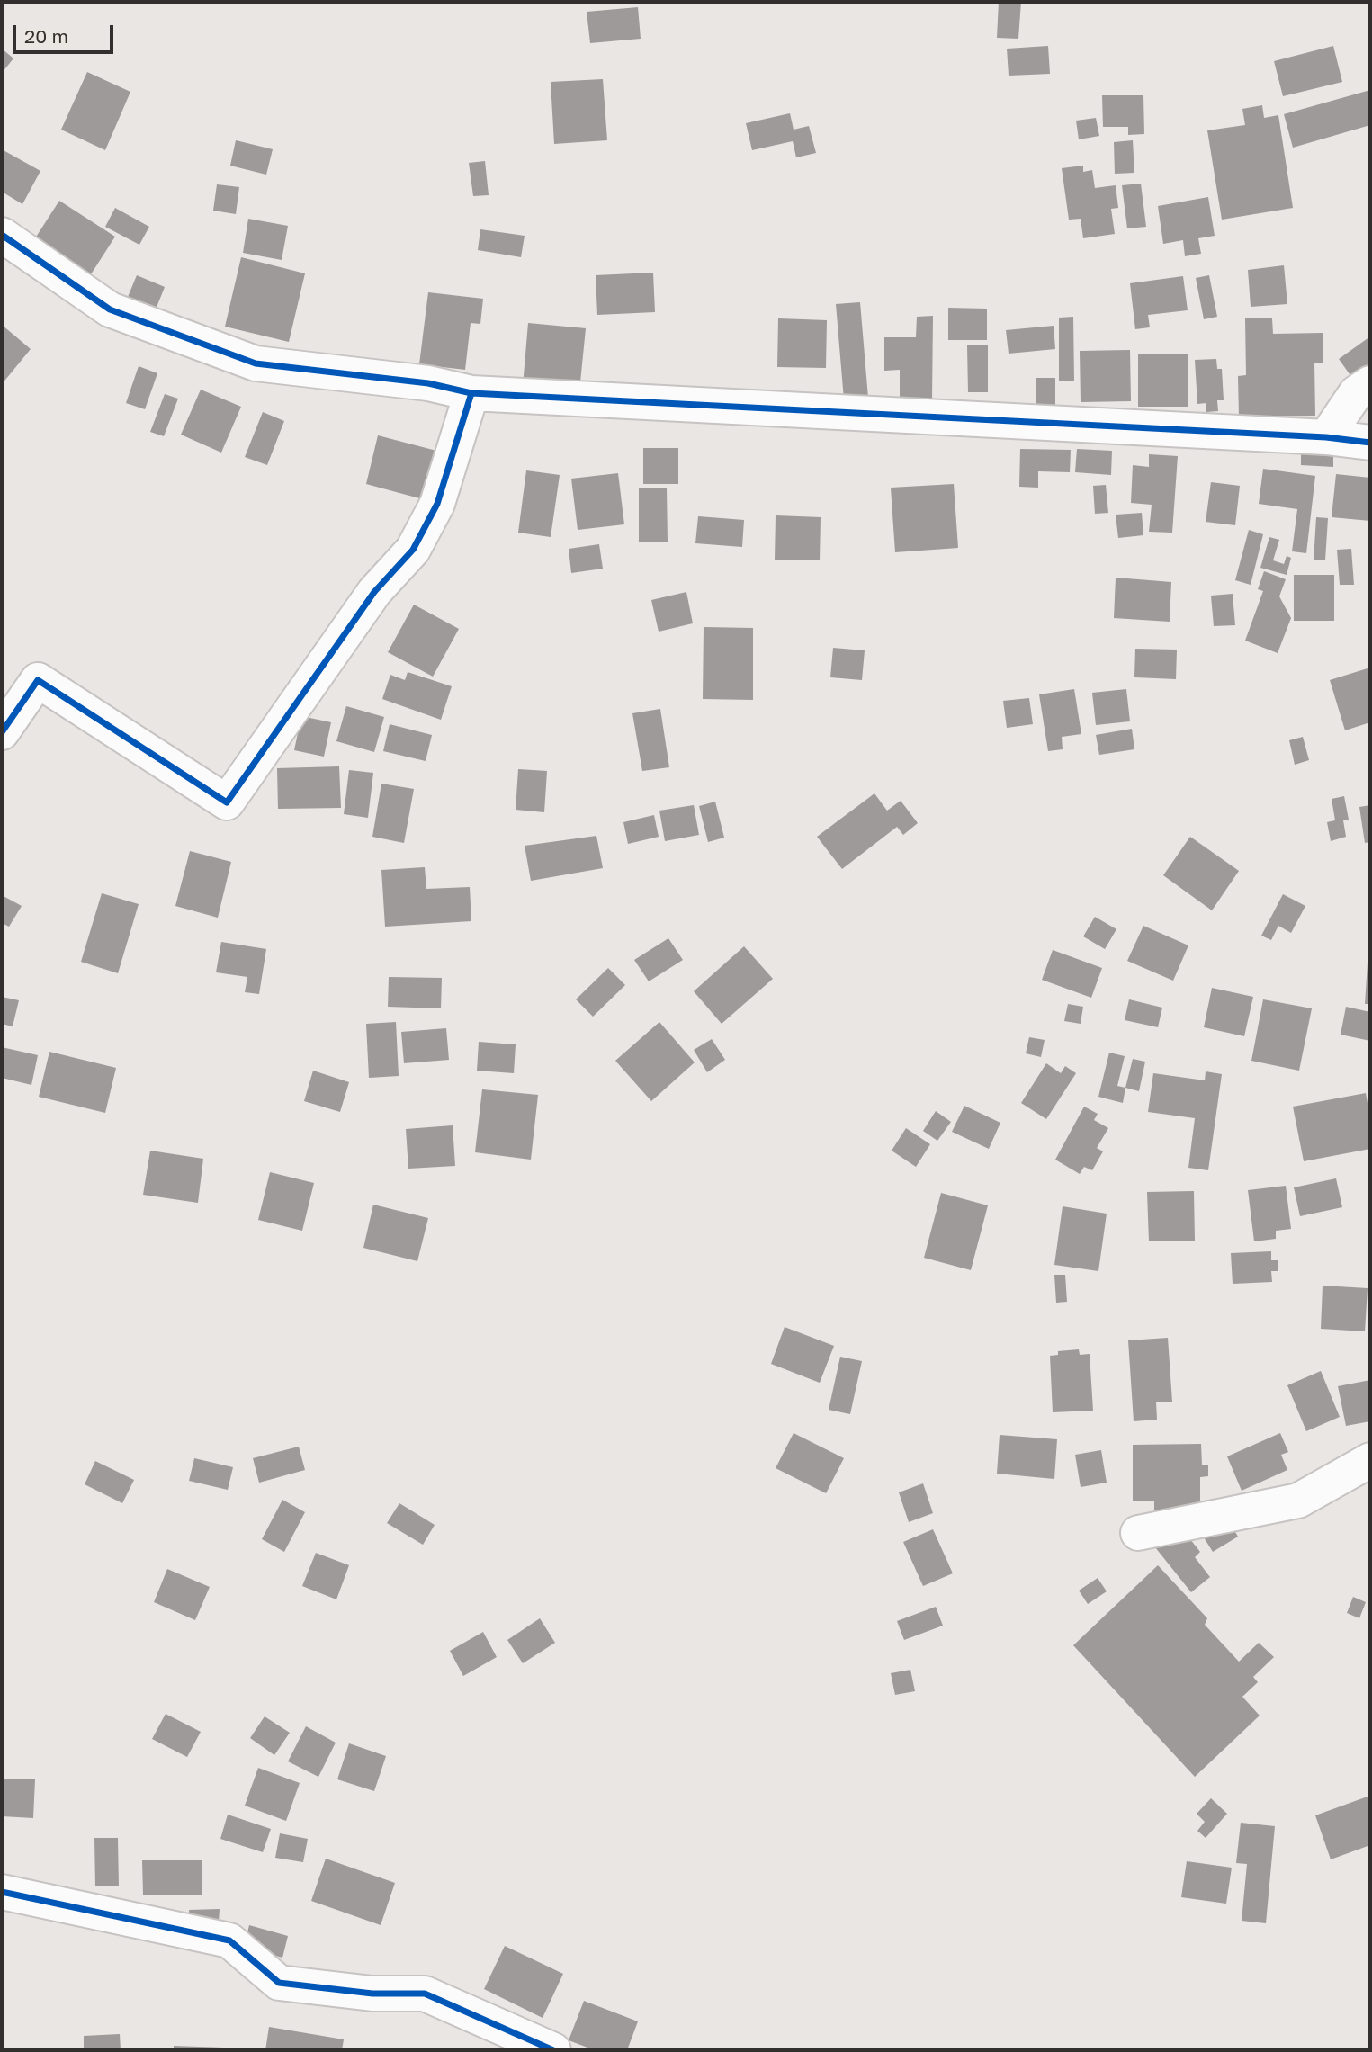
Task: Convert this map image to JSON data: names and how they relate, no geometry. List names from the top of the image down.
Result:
{
  "scale_bar": "20 m"
}
